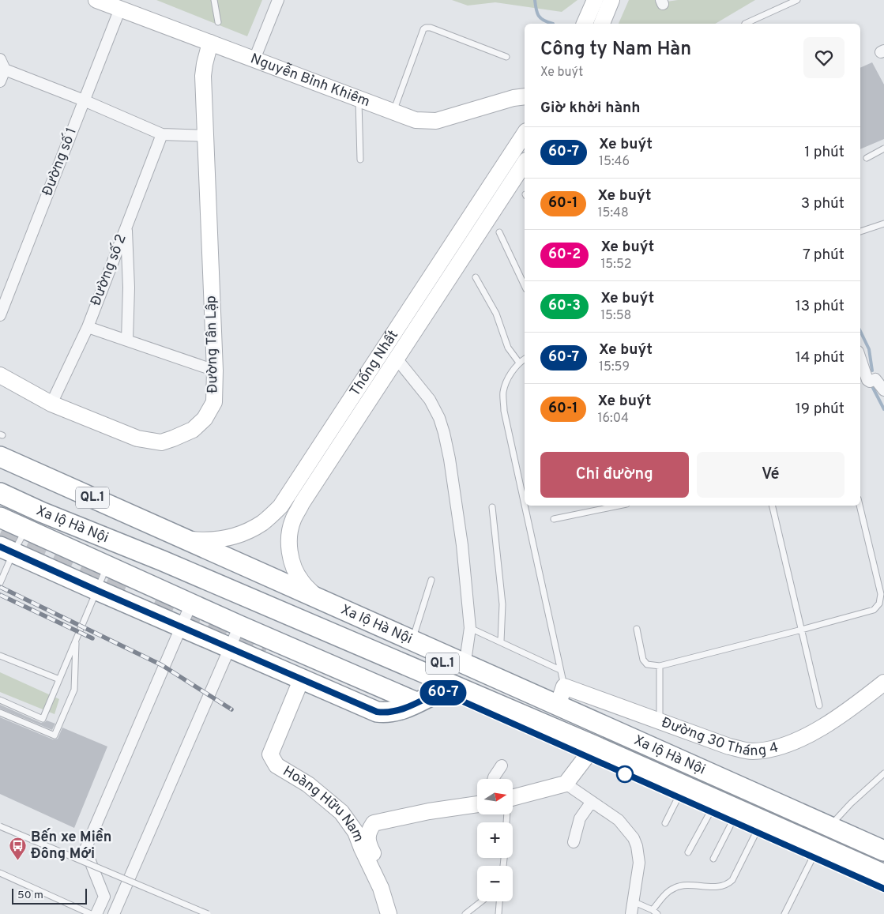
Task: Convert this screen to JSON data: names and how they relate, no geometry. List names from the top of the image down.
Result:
{
  "streets": {
    "highway": ["QL.1", "Xa lộ Hà Nội"],
    "main road": [
      "Nguyễn Bỉnh Khiêm",
      "Đường Tân Lập",
      "Thống Nhất",
      "Đường 30 Tháng 4",
      "Hoàng Hữu Nam"
    ],
    "street": ["Đường số 1", "Đường số 2"]
  },
  "crossings": [
    ["Nguyễn Bỉnh Khiêm", "Đường số 1"],
    ["Nguyễn Bỉnh Khiêm", "Đường Tân Lập"],
    ["Đường số 2", "Đường Tân Lập"],
    ["Thống Nhất", "Xa lộ Hà Nội"],
    ["QL.1", "Xa lộ Hà Nội"],
    ["QL.1", "Hoàng Hữu Nam"]
  ],
  "places": {
    "bus stop": ["Bến xe Miền Đông Mới"]
  },
  "lines": ["bus line 60-7"],
  "scale_bar": "50 m",
  "north": "right",
  "page": {
    "on_map": "60-7",
    "heading": [
      ["Công ty Nam Hàn", "Xe buýt"],
      "Giờ khởi hành"
    ],
    "list": [
      {
        "mark": "60-7",
        "name": "Xe buýt",
        "note": "15:46",
        "value": "1 phút"
      },
      {
        "mark": "60-1",
        "name": "Xe buýt",
        "note": "15:48",
        "value": "3 phút"
      },
      {
        "mark": "60-2",
        "name": "Xe buýt",
        "note": "15:52",
        "value": "7 phút"
      },
      {
        "mark": "60-3",
        "name": "Xe buýt",
        "note": "15:58",
        "value": "13 phút"
      },
      {
        "mark": "60-7",
        "name": "Xe buýt",
        "note": "15:59",
        "value": "14 phút"
      },
      {
        "mark": "60-1",
        "name": "Xe buýt",
        "note": "16:04",
        "value": "19 phút"
      }
    ],
    "buttons": ["Chỉ đường", "Vé"],
    "map_buttons": ["+", "−"],
    "scale": "50 m"
  }
}
